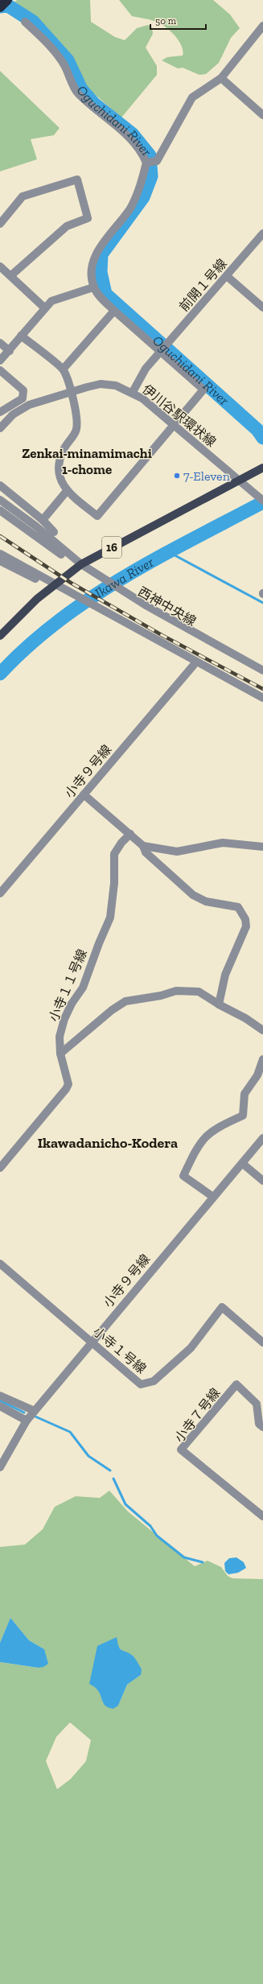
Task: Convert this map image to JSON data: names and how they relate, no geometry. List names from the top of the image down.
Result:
{
  "streets": {
    "main road": ["16"],
    "street": [
      "前開１号線",
      "伊川谷駅環状線",
      "西神中央線",
      "小寺９号線",
      "小寺１１号線",
      "小寺１号線",
      "小寺７号線"
    ]
  },
  "crossings": [
    ["前開１号線", "伊川谷駅環状線"],
    ["伊川谷駅環状線", "16"],
    ["16", "西神中央線"],
    ["小寺９号線", "小寺１号線"]
  ],
  "districts": ["Zenkai-minamimachi 1-chome", "Ikawadanicho-Kodera"],
  "water": ["Oguchidani River", "Ikawa River"],
  "places": ["7-Eleven"],
  "scale_bar": "50 m"
}
